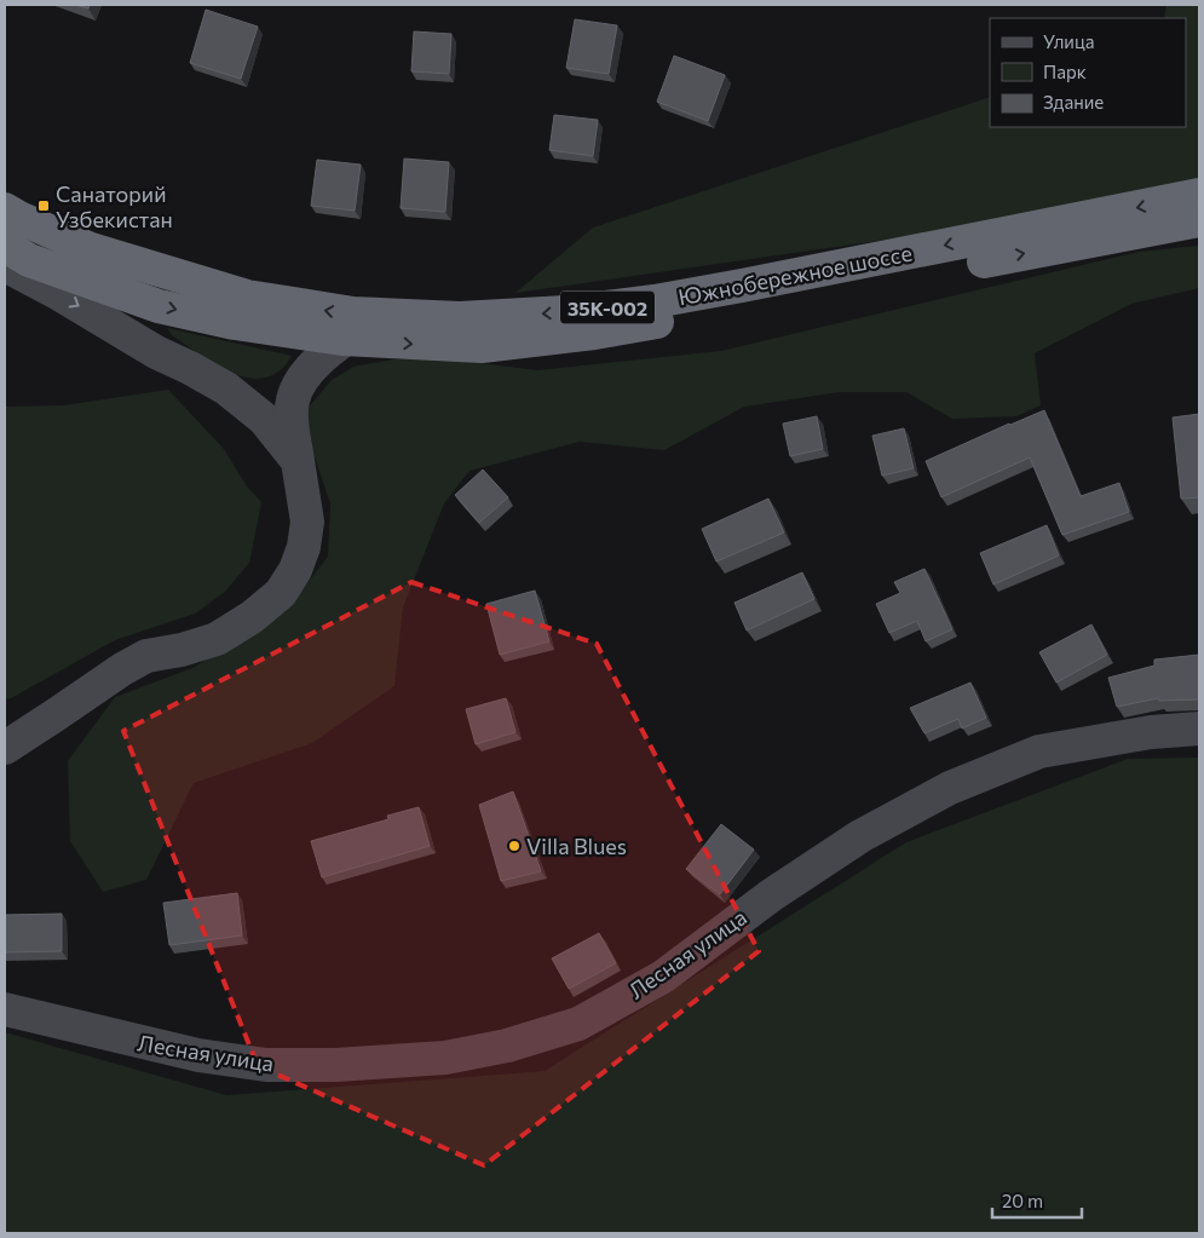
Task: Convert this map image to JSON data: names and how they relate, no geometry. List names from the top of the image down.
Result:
{
  "streets": {
    "highway": ["Южнобережное шоссе", "35К-002"],
    "street": ["Лесная улица"]
  },
  "places": {
    "transit": ["Санаторий Узбекистан"],
    "other": ["Villa Blues"]
  },
  "legend": ["Улица", "Парк", "Здание"],
  "scale_bar": "20 m"
}
